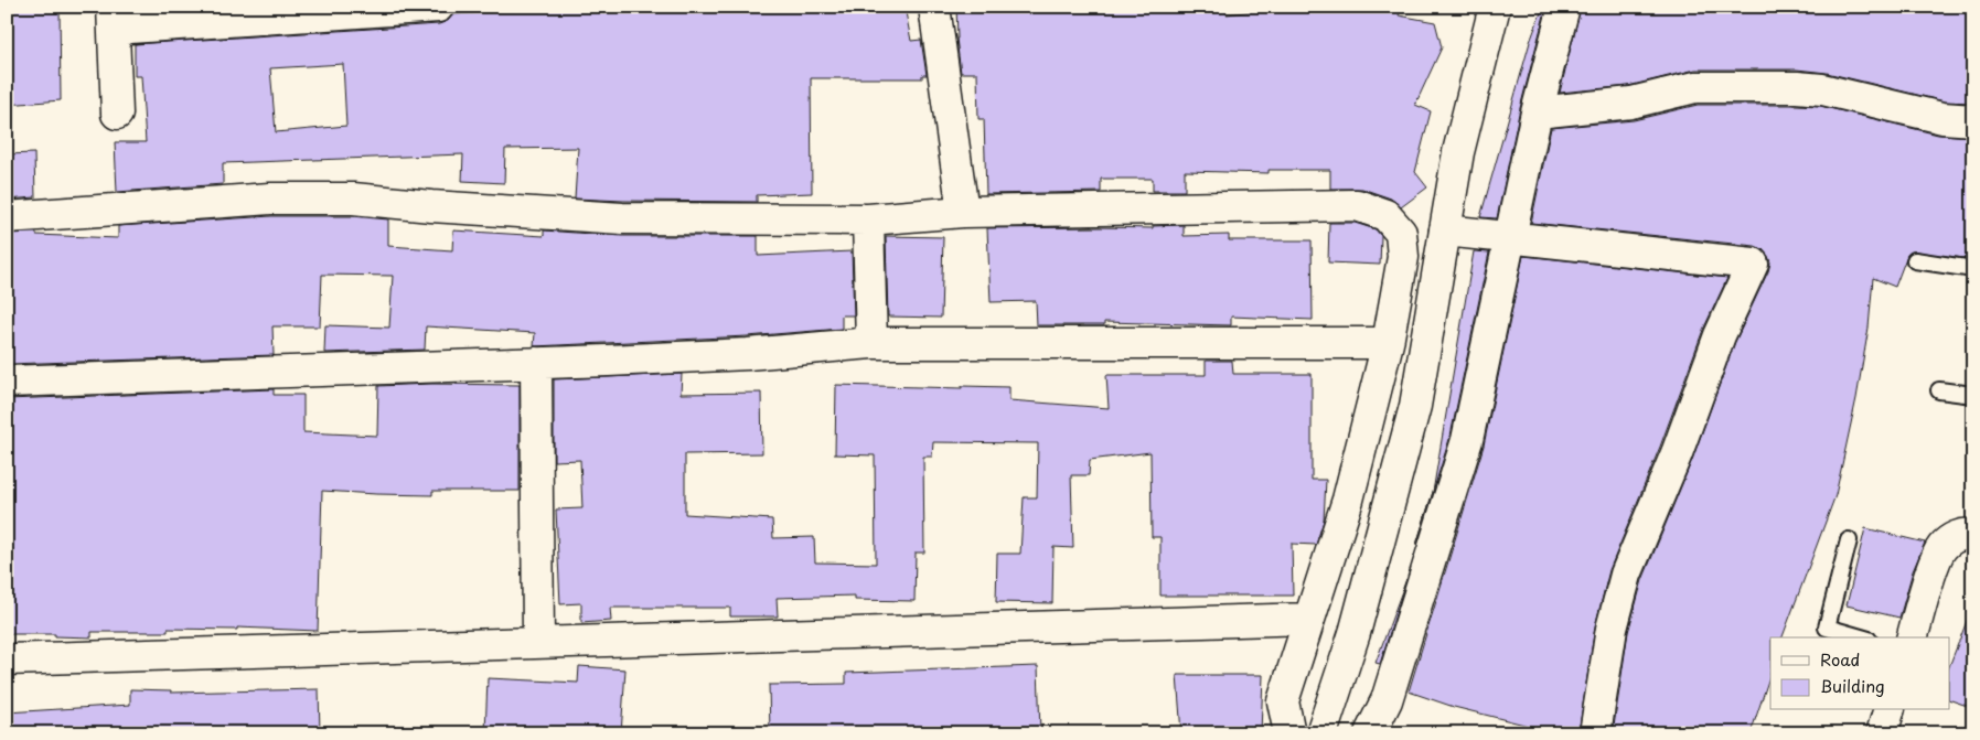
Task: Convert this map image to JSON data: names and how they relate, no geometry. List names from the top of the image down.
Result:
{
  "legend": ["Road", "Building"]
}
